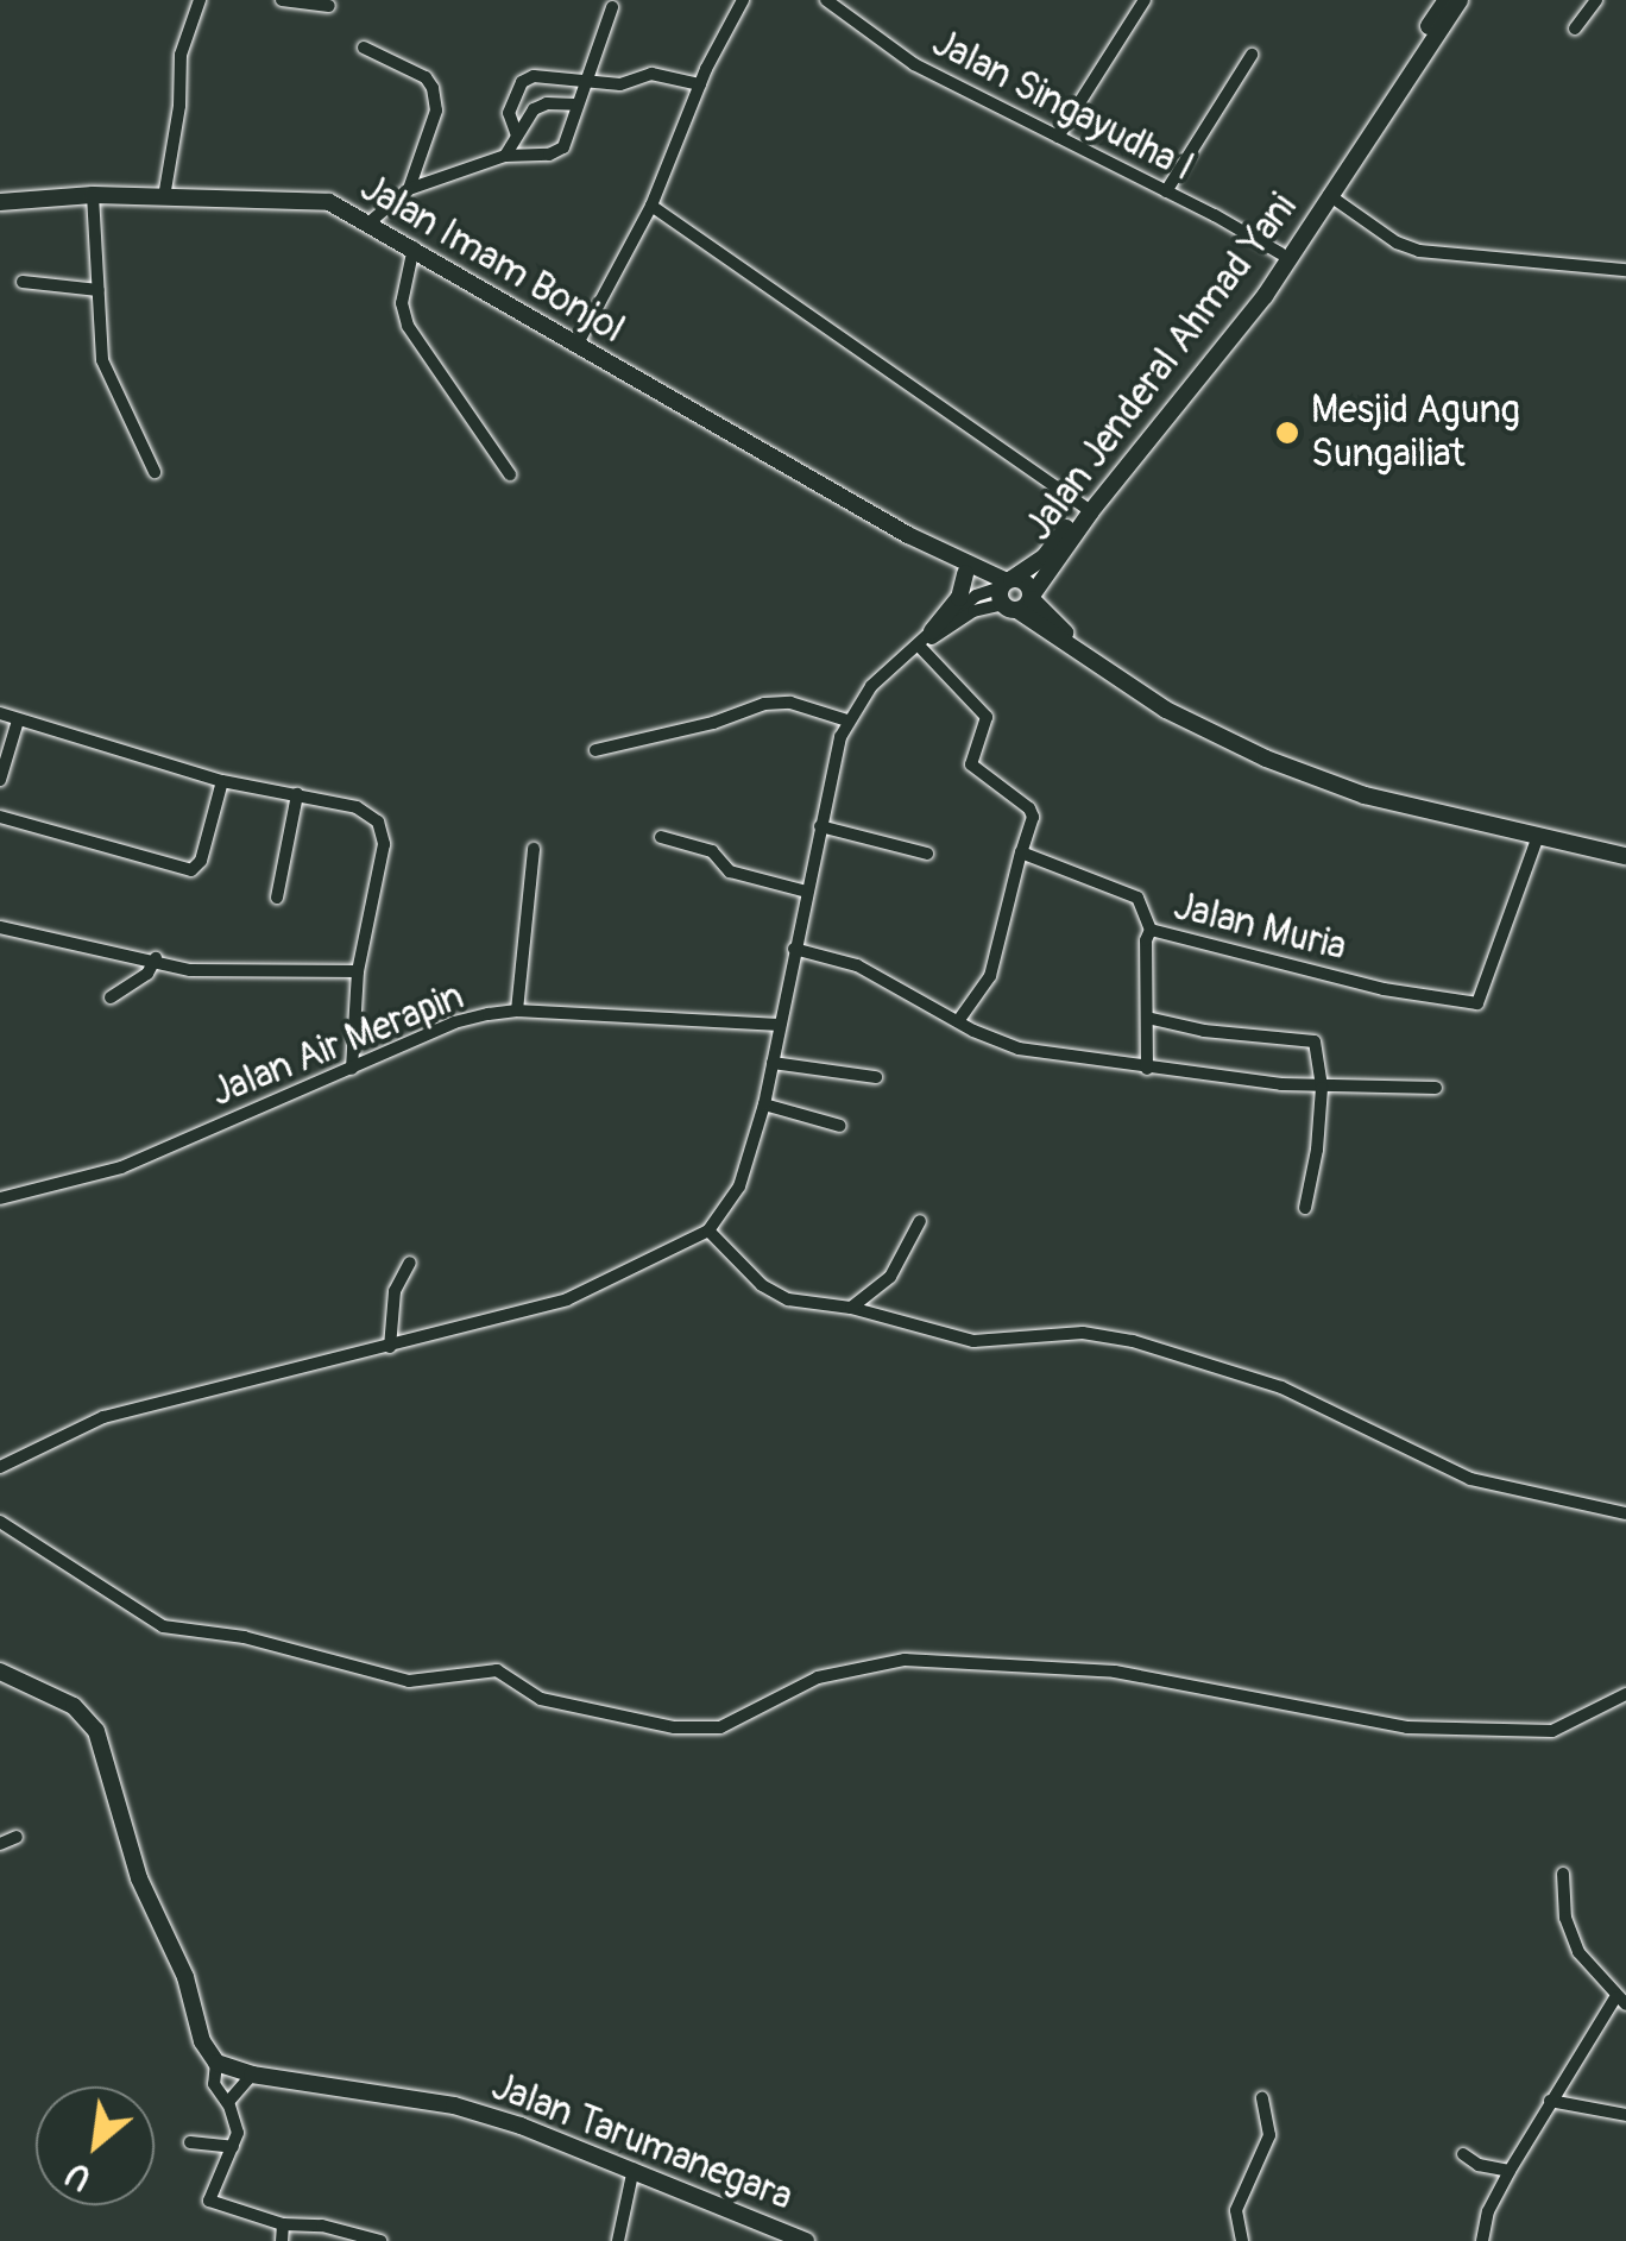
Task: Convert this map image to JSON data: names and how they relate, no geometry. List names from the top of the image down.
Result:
{
  "streets": {
    "main road": ["Jalan Imam Bonjol", "Jalan Jenderal Ahmad Yani", "Jalan Tarumanegara"],
    "street": ["Jalan Singayudha I", "Jalan Muria", "Jalan Air Merapin"]
  },
  "crossings": [
    ["Jalan Singayudha I", "Jalan Jenderal Ahmad Yani"],
    ["Jalan Imam Bonjol", "Jalan Jenderal Ahmad Yani"],
    ["Jalan Imam Bonjol", "Jalan Muria"]
  ],
  "places": ["Mesjid Agung Sungailiat"],
  "north": "bottom left"
}
